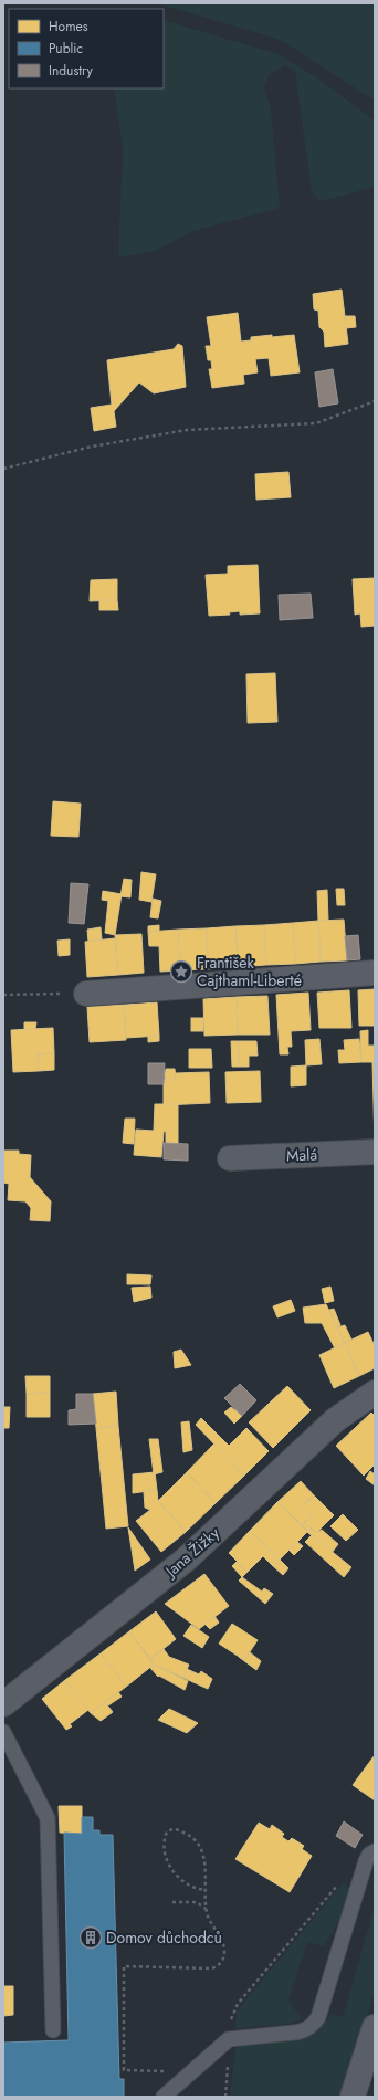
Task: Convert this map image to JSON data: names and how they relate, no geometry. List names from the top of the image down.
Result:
{
  "streets": {
    "street": ["Malá", "Jana Žižky"]
  },
  "places": {
    "place": ["František Cajthaml-Liberté"],
    "building": ["Domov důchodců"]
  },
  "legend": ["Homes", "Public", "Industry"]
}
